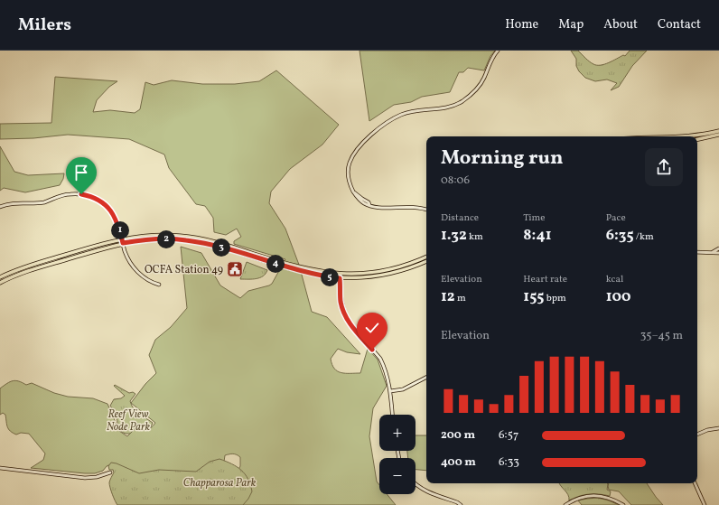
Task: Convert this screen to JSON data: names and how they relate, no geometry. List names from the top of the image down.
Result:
{
  "parks": ["Reef View Node Park", "Chapparosa Park"],
  "places": {
    "public building": ["OCFA Station 49"]
  },
  "page": {
    "header": "Milers",
    "nav": [
      "Home",
      "Map",
      "About",
      "Contact"
    ],
    "heading": ["Morning run", "08:06"],
    "stats": [
      ["Distance", "1.32 km"],
      ["Time", "8:41"],
      ["Pace", "6:35 /km"],
      ["Elevation", "12 m"],
      ["Heart rate", "155 bpm"],
      ["kcal", "100"]
    ],
    "pins": [
      "1",
      "2",
      "3",
      "4",
      "5"
    ],
    "chart": ["Elevation", "35–45 m"],
    "map_buttons": ["+", "−"],
    "list": [
      {
        "name": "200 m",
        "note": "6:57"
      },
      {
        "name": "400 m",
        "note": "6:33"
      }
    ]
  }
}
